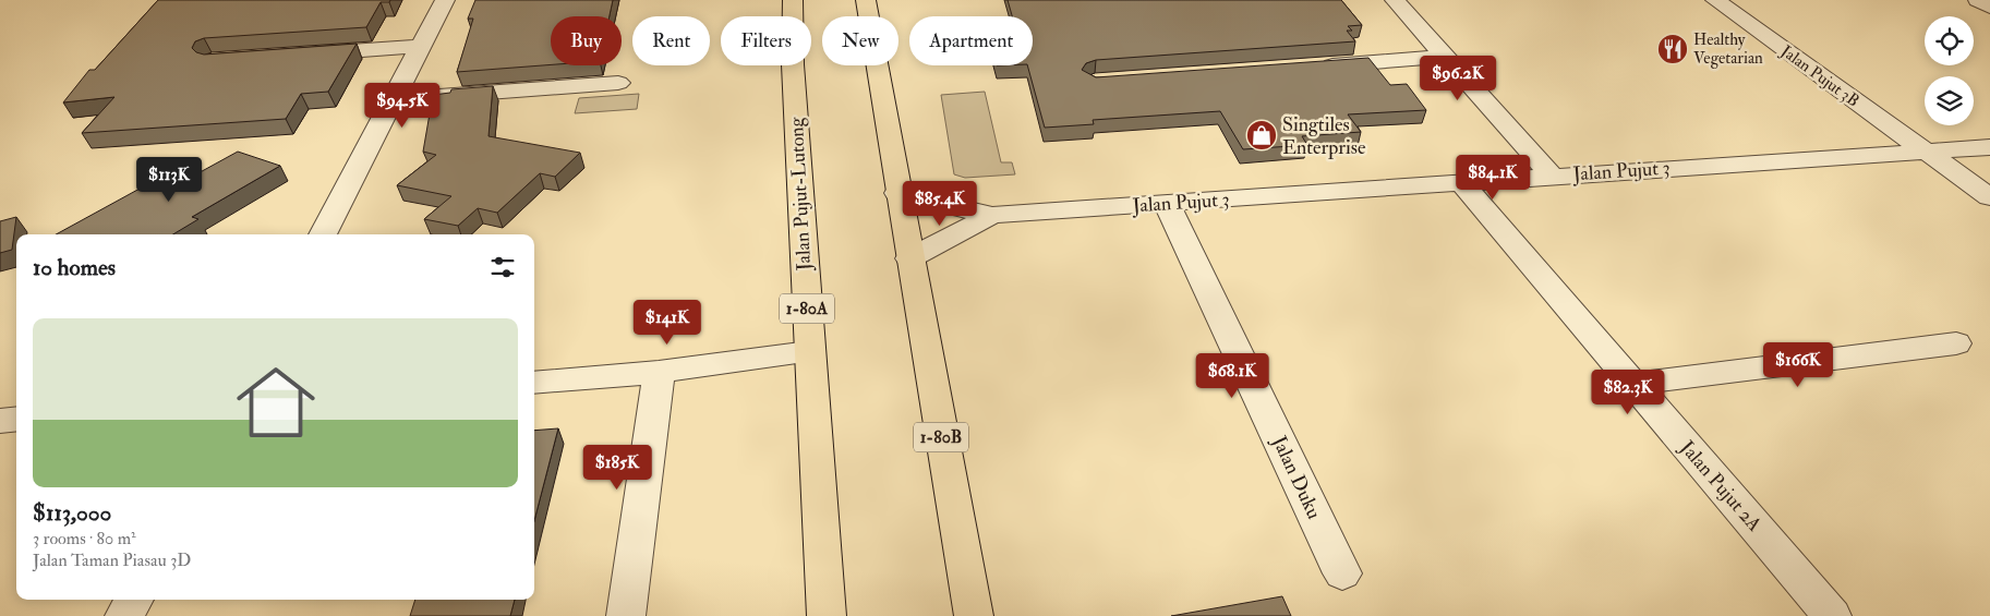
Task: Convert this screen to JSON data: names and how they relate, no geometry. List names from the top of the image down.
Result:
{
  "streets": {
    "highway": ["Jalan Pujut-Lutong", "1-80A", "1-80B"],
    "street": [
      "Jalan Pujut 3B",
      "Jalan Pujut 3",
      "Jalan Duku",
      "Jalan Pujut 2A"
    ]
  },
  "crossings": [
    ["Jalan Pujut 3B", "Jalan Pujut 3"],
    ["Jalan Pujut 3", "1-80B"],
    ["Jalan Pujut 3", "Jalan Duku"],
    ["Jalan Pujut 3", "Jalan Pujut 2A"]
  ],
  "places": {
    "restaurant": ["Healthy Vegetarian"],
    "shop": ["Singtiles Enterprise"]
  },
  "page": {
    "chip": [
      "Buy",
      "Rent",
      "Filters",
      "New",
      "Apartment"
    ],
    "price": [
      "$96.2K",
      "$94.5K",
      "$84.1K",
      "$113K",
      "$85.4K",
      "$141K",
      "$166K",
      "$68.1K",
      "$82.3K",
      "$185K"
    ],
    "heading": "10 homes",
    "list": [
      {
        "name": "$113,000",
        "note": "3 rooms · 80 m² · Jalan Taman Piasau 3D"
      }
    ]
  }
}
